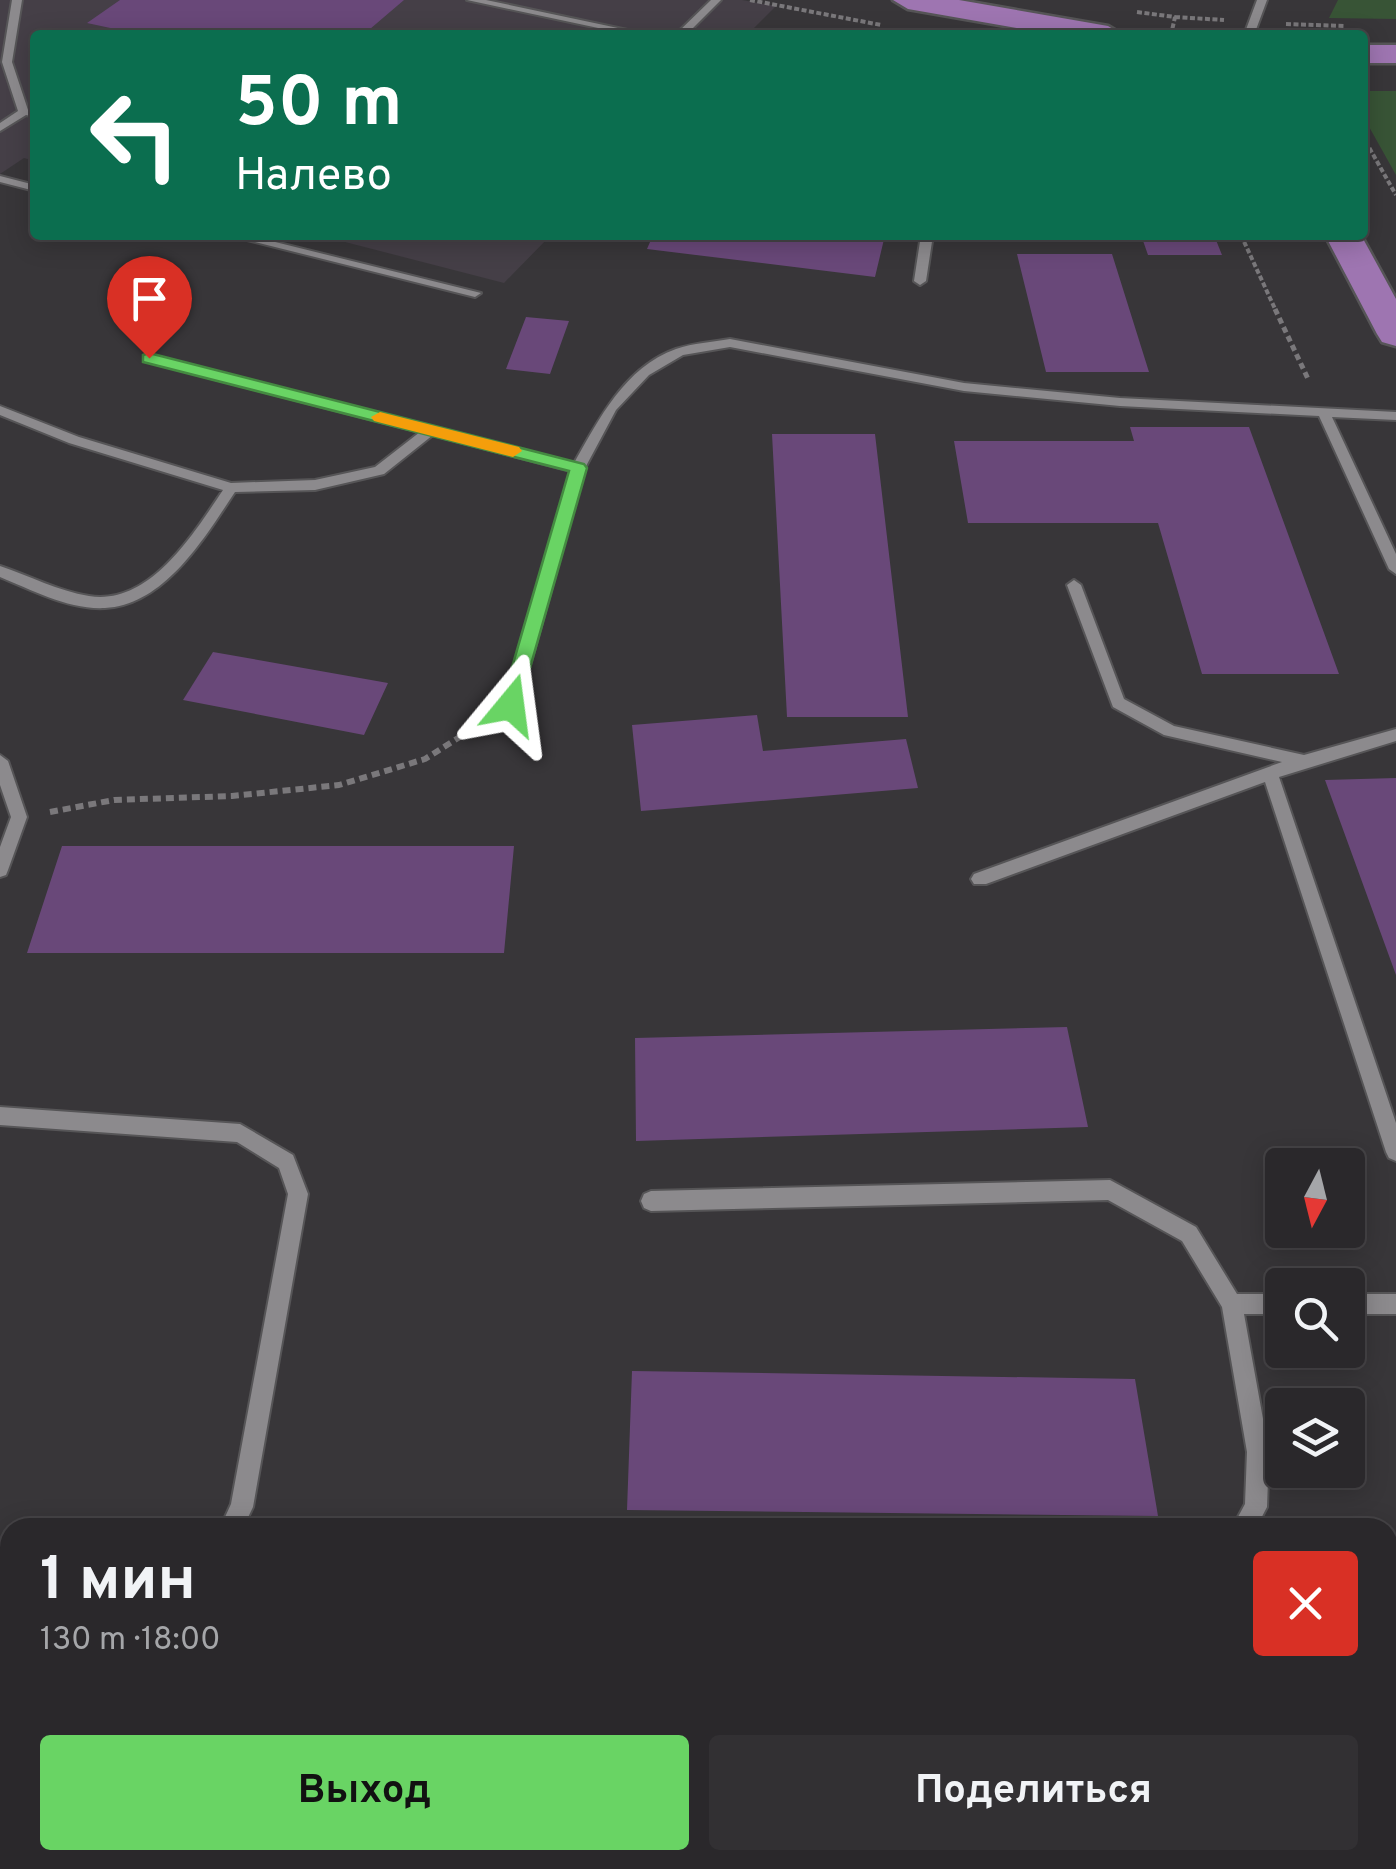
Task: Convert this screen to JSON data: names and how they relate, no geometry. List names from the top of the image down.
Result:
{
  "north": "bottom",
  "page": {
    "turn": ["50 m", "Налево"],
    "heading": ["1 мин", "130 m · 18:00"],
    "buttons": ["Выход", "Поделиться"]
  }
}
